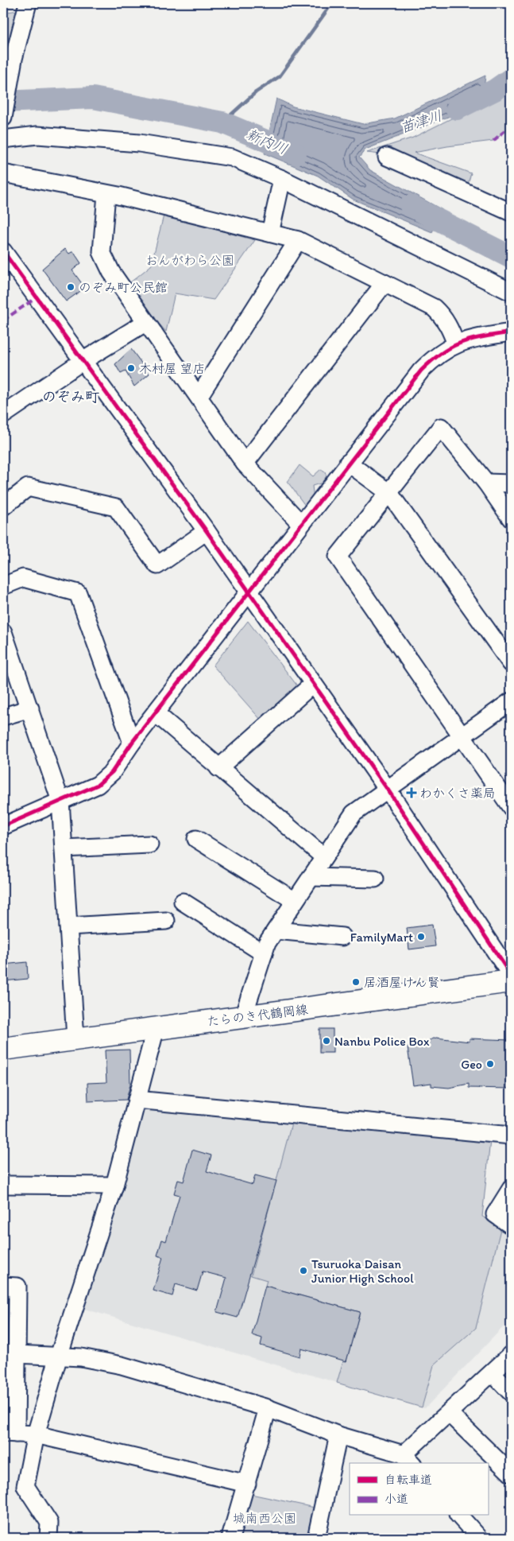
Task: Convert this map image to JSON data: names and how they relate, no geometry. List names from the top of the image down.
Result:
{
  "streets": {
    "main road": ["たらのき代鶴岡線"]
  },
  "districts": ["のぞみ町"],
  "water": ["苗津川", "新内川"],
  "parks": ["おんがわら公園", "城南西公園"],
  "places": {
    "other": [
      "のぞみ町公民館",
      "木村屋 望店",
      "FamilyMart",
      "居酒屋けん賢",
      "Nanbu Police Box",
      "Geo",
      "Tsuruoka Daisan Junior High School"
    ],
    "health": ["わかくさ薬局"]
  },
  "legend": ["自転車道", "小道"]
}
